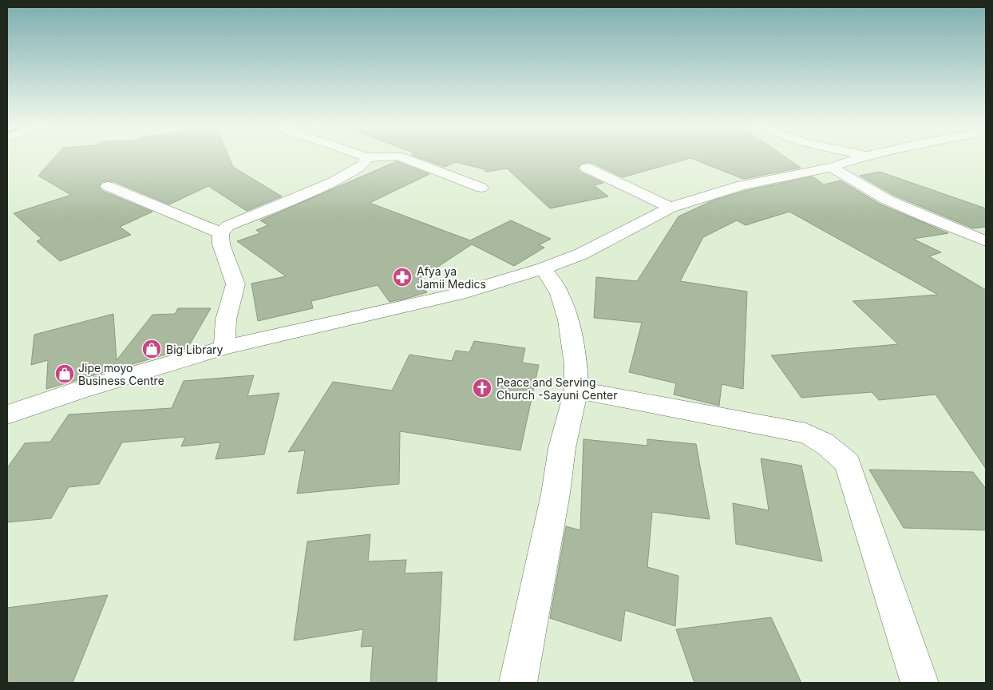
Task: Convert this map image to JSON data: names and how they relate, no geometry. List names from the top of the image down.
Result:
{
  "places": {
    "pharmacy": ["Afya ya Jamii Medics"],
    "shop": ["Big Library", "Jipe moyo Business Centre"],
    "church": ["Peace and Serving Church -Sayuni Center"]
  }
}
